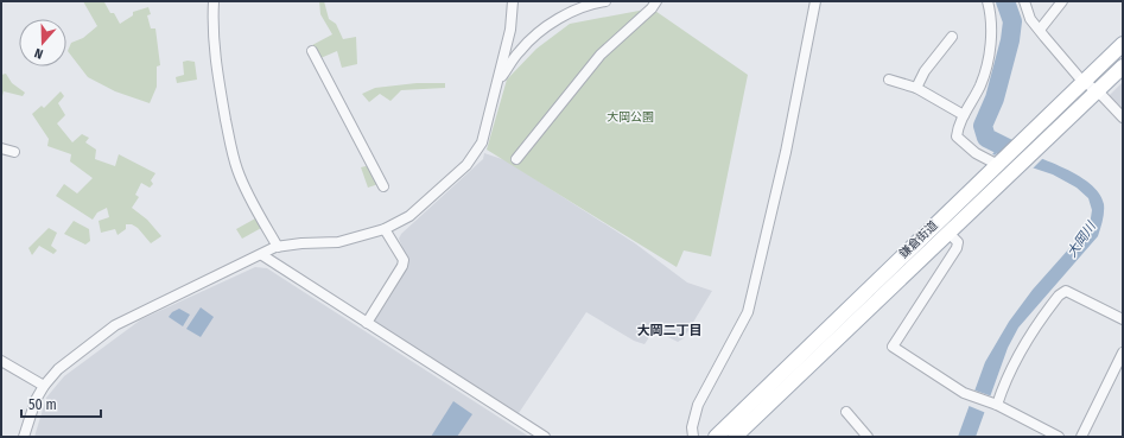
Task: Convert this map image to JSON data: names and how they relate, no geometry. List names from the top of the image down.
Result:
{
  "streets": {
    "main road": ["鎌倉街道"]
  },
  "districts": ["大岡二丁目"],
  "water": ["大岡川"],
  "parks": ["大岡公園"],
  "scale_bar": "50 m",
  "north": "bottom"
}
